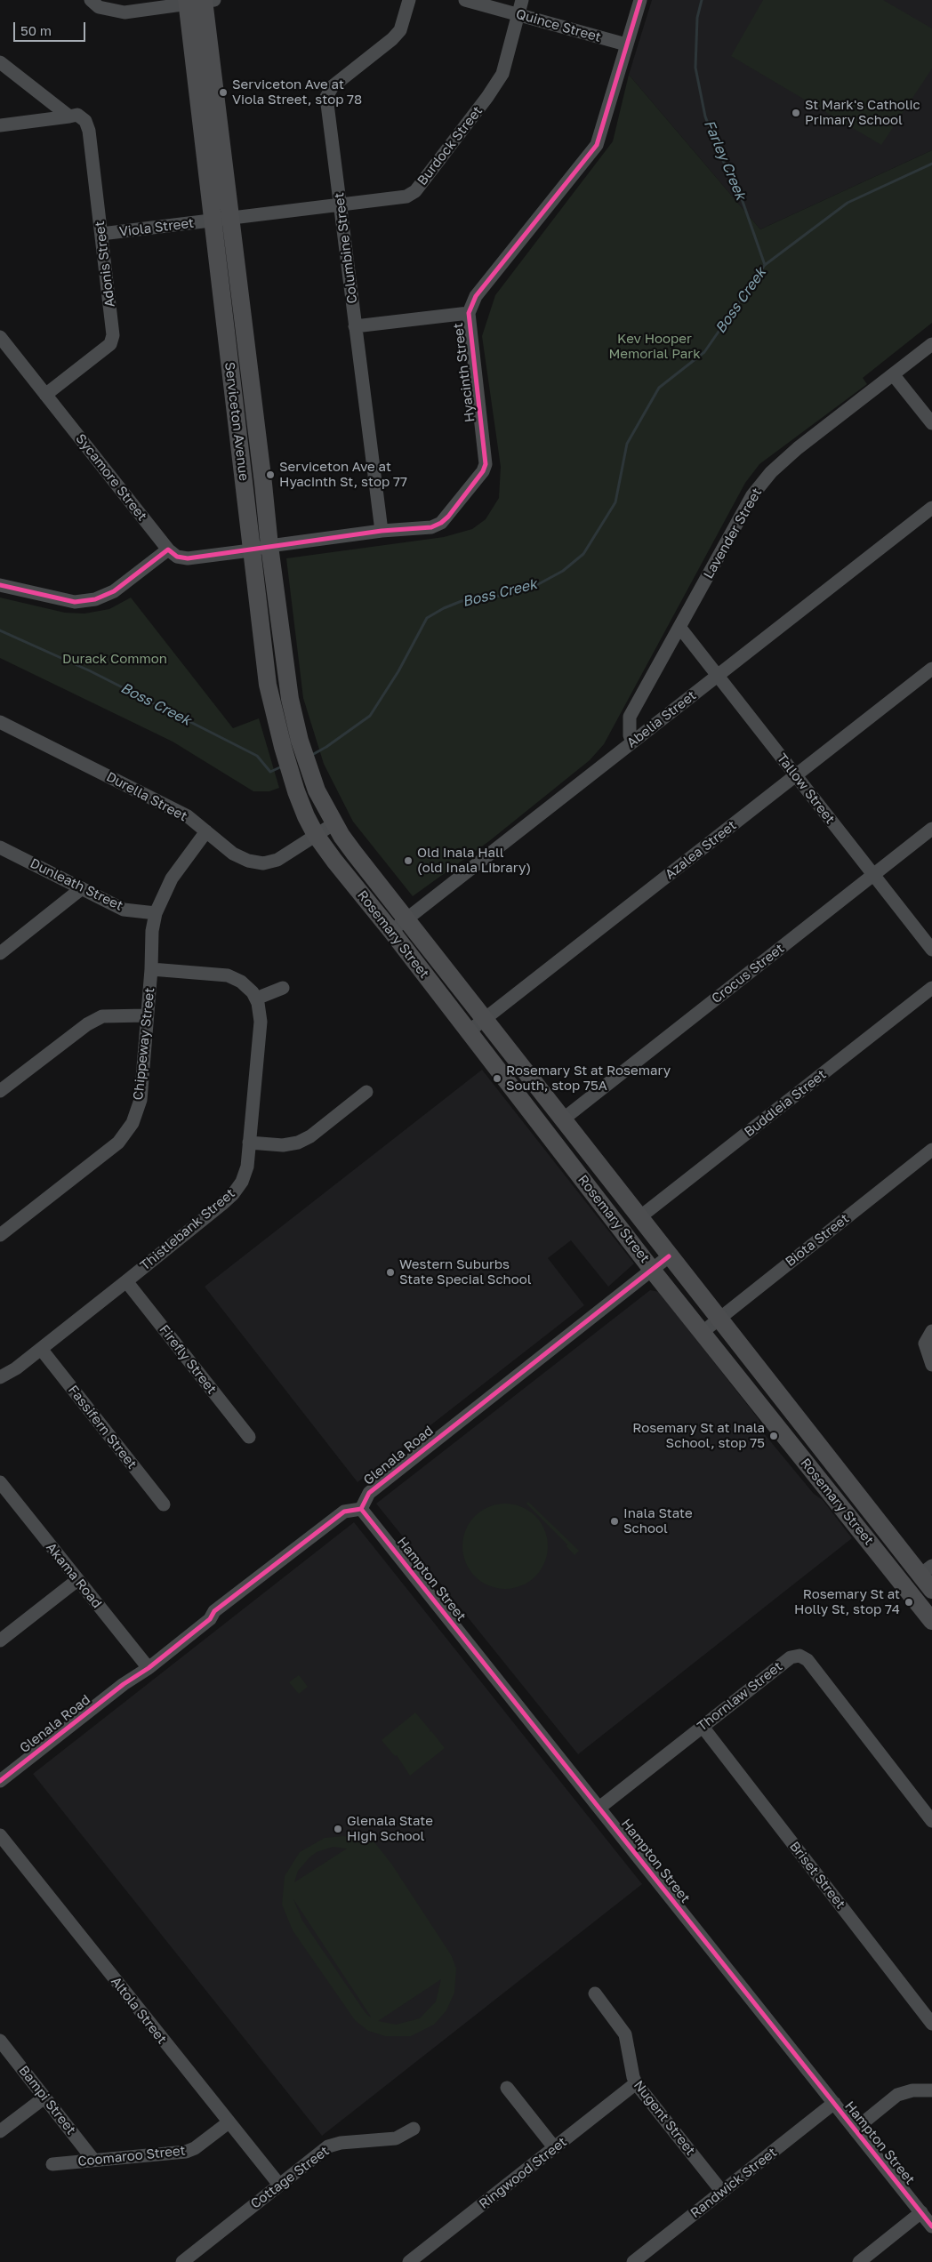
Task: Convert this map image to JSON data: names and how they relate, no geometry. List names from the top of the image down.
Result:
{
  "streets": {
    "main road": ["Serviceton Avenue", "Rosemary Street"],
    "street": [
      "Quince Street",
      "Burdock Street",
      "Viola Street",
      "Columbine Street",
      "Adonis Street",
      "Hyacinth Street",
      "Sycamore Street",
      "Lavender Street",
      "Abelia Street",
      "Tallow Street",
      "Durella Street",
      "Azalea Street",
      "Dunleath Street",
      "Crocus Street",
      "Chippeway Street",
      "Buddleia Street",
      "Thistlebank Street",
      "Biota Street",
      "Firefly Street",
      "Fassifern Street",
      "Glenala Road",
      "Akama Road",
      "Hampton Street",
      "Thornlaw Street",
      "Briset Street",
      "Altola Street",
      "Bampi Street",
      "Nugent Street",
      "Coomaroo Street",
      "Ringwood Street",
      "Cottage Street",
      "Randwick Street"
    ]
  },
  "crossings": [
    ["Quince Street", "Burdock Street"],
    ["Quince Street", "Hyacinth Street"],
    ["Burdock Street", "Viola Street"],
    ["Burdock Street", "Columbine Street"],
    ["Burdock Street", "Serviceton Avenue"],
    ["Viola Street", "Adonis Street"],
    ["Viola Street", "Serviceton Avenue"],
    ["Columbine Street", "Hyacinth Street"],
    ["Adonis Street", "Sycamore Street"],
    ["Hyacinth Street", "Serviceton Avenue"],
    ["Hyacinth Street", "Sycamore Street"],
    ["Serviceton Avenue", "Sycamore Street"],
    ["Serviceton Avenue", "Durella Street"],
    ["Serviceton Avenue", "Rosemary Street"],
    ["Lavender Street", "Abelia Street"],
    ["Lavender Street", "Tallow Street"],
    ["Abelia Street", "Tallow Street"],
    ["Abelia Street", "Rosemary Street"],
    ["Tallow Street", "Azalea Street"],
    ["Tallow Street", "Crocus Street"],
    ["Durella Street", "Rosemary Street"],
    ["Durella Street", "Chippeway Street"],
    ["Azalea Street", "Rosemary Street"],
    ["Dunleath Street", "Chippeway Street"],
    ["Rosemary Street", "Crocus Street"],
    ["Rosemary Street", "Buddleia Street"],
    ["Rosemary Street", "Biota Street"],
    ["Rosemary Street", "Glenala Road"],
    ["Thistlebank Street", "Firefly Street"],
    ["Thistlebank Street", "Fassifern Street"],
    ["Glenala Road", "Akama Road"],
    ["Glenala Road", "Hampton Street"],
    ["Hampton Street", "Thornlaw Street"],
    ["Hampton Street", "Randwick Street"],
    ["Thornlaw Street", "Briset Street"],
    ["Altola Street", "Coomaroo Street"],
    ["Altola Street", "Cottage Street"],
    ["Bampi Street", "Coomaroo Street"],
    ["Nugent Street", "Ringwood Street"],
    ["Nugent Street", "Randwick Street"]
  ],
  "water": ["Farley Creek", "Boss Creek"],
  "parks": ["Kev Hooper Memorial Park", "Durack Common"],
  "places": [
    "Serviceton Ave at Viola Street, stop 78",
    "St Mark's Catholic Primary School",
    "Serviceton Ave at Hyacinth St, stop 77",
    "Old Inala Hall (old Inala Library)",
    "Rosemary St at Rosemary South, stop 75A",
    "Western Suburbs State Special School",
    "Rosemary St at Inala School, stop 75",
    "Inala State School",
    "Rosemary St at Holly St, stop 74",
    "Glenala State High School"
  ],
  "scale_bar": "50 m"
}
